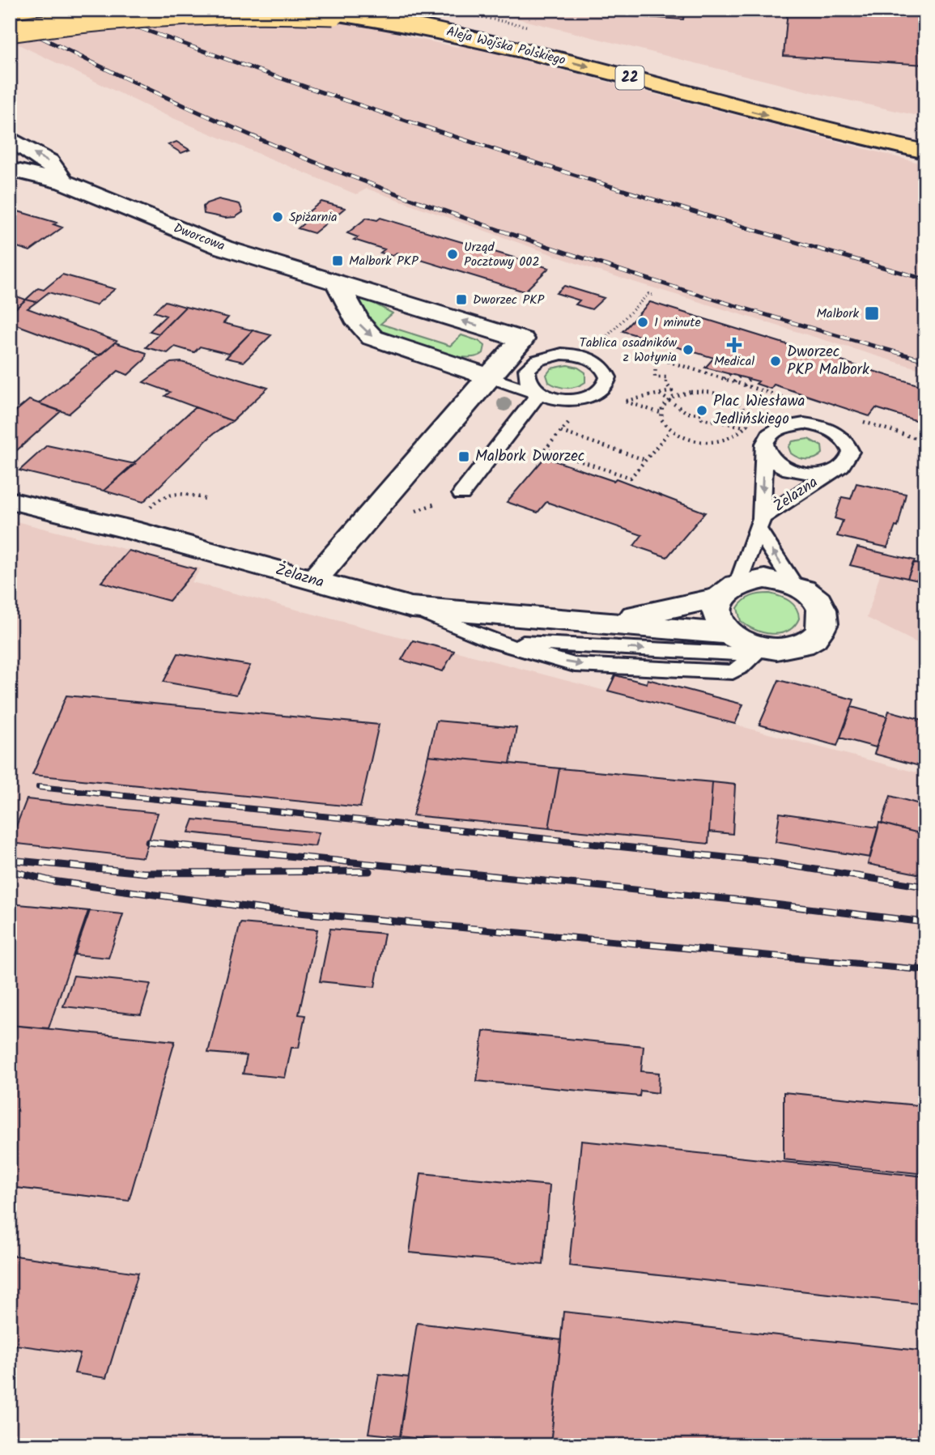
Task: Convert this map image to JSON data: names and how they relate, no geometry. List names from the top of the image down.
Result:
{
  "streets": {
    "main road": ["Aleja Wojska Polskiego", "22"],
    "street": ["Dworcowa", "Żelazna"]
  },
  "places": {
    "other": [
      "Spiżarnia",
      "Urząd Pocztowy 002",
      "1 minute",
      "Tablica osadników z Wołynia",
      "Dworzec PKP Malbork",
      "Plac Wiesława Jedlińskiego"
    ],
    "transit": [
      "Malbork PKP",
      "Dworzec PKP",
      "Malbork",
      "Malbork Dworzec"
    ],
    "health": ["Medical"]
  }
}
